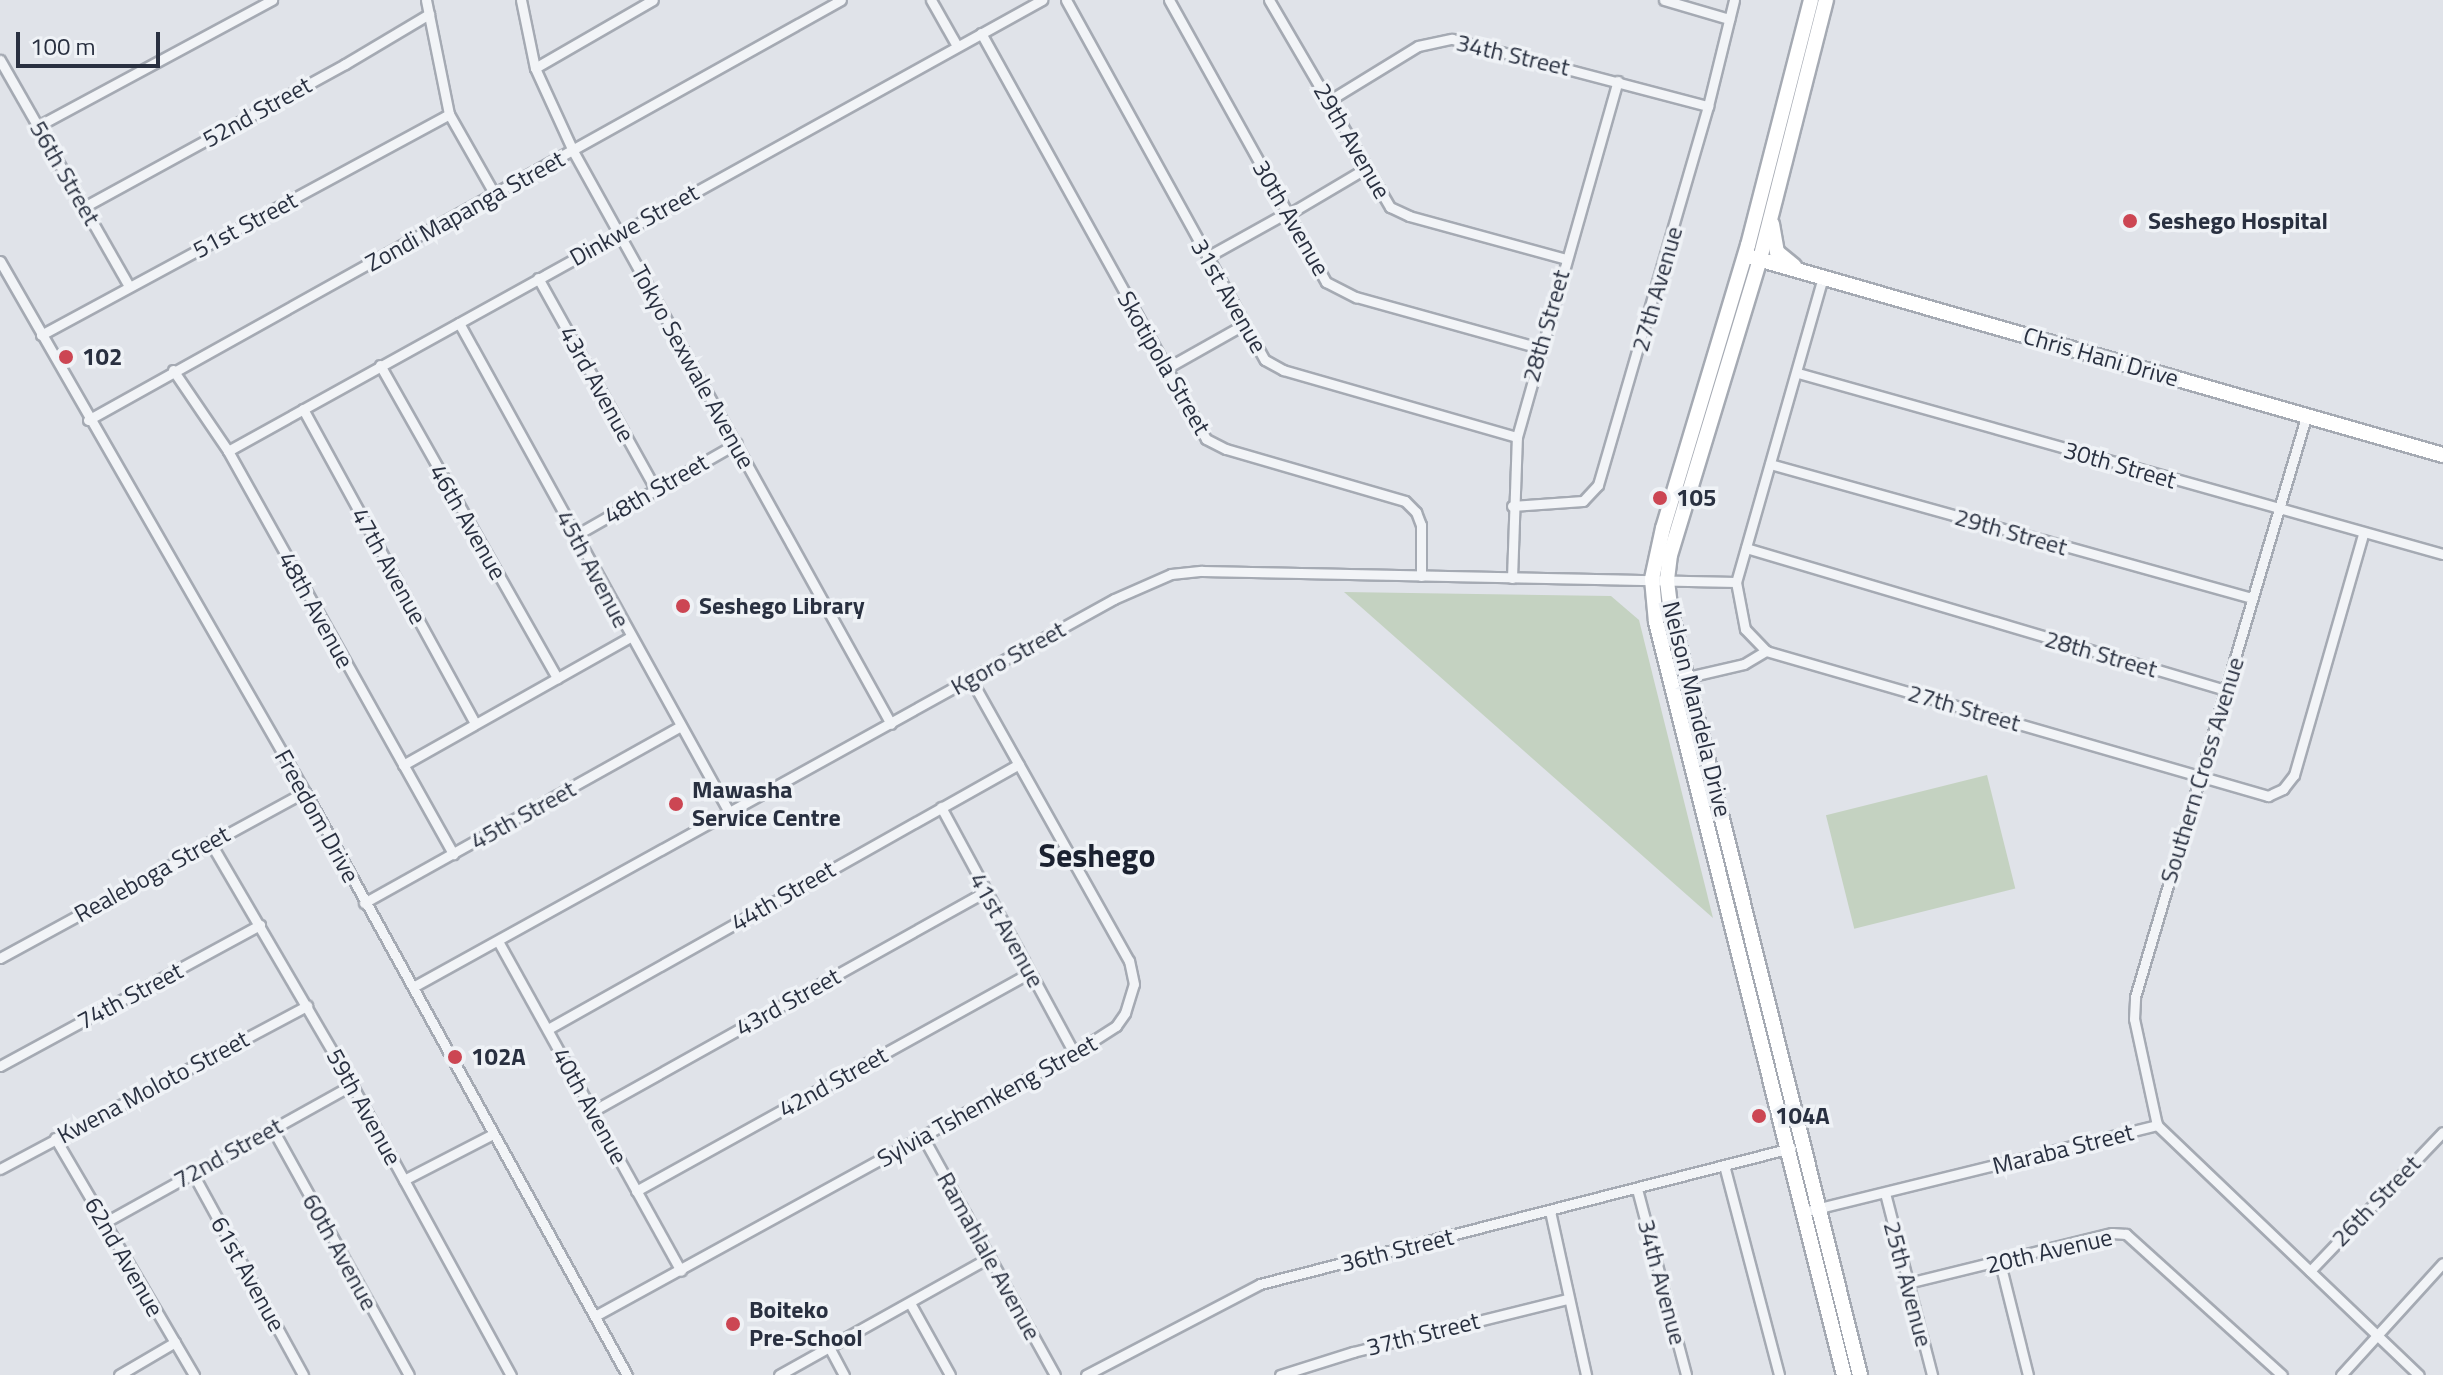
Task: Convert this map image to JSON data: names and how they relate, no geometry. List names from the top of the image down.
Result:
{
  "streets": {
    "main road": ["Chris Hani Drive", "Nelson Mandela Drive"],
    "street": [
      "34th Street",
      "52nd Street",
      "29th Avenue",
      "56th Street",
      "Zondi Mapanga Street",
      "30th Avenue",
      "51st Street",
      "Dinkwe Street",
      "27th Avenue",
      "31st Avenue",
      "28th Street",
      "Skotipola Street",
      "Tokyo Sexwale Avenue",
      "43rd Avenue",
      "30th Street",
      "48th Street",
      "46th Avenue",
      "29th Street",
      "47th Avenue",
      "45th Avenue",
      "48th Avenue",
      "Kgoro Street",
      "27th Street",
      "Southern Cross Avenue",
      "45th Street",
      "Freedom Drive",
      "Realeboga Street",
      "44th Street",
      "41st Avenue",
      "74th Street",
      "43rd Street",
      "42nd Street",
      "Kwena Moloto Street",
      "Sylvia Tshemkeng Street",
      "40th Avenue",
      "59th Avenue",
      "Maraba Street",
      "72nd Street",
      "26th Street",
      "36th Street",
      "20th Avenue",
      "60th Avenue",
      "Ramahlale Avenue",
      "62nd Avenue",
      "61st Avenue",
      "34th Avenue",
      "25th Avenue",
      "37th Street"
    ]
  },
  "crossings": [
    ["34th Street", "29th Avenue"],
    ["34th Street", "27th Avenue"],
    ["34th Street", "28th Street"],
    ["52nd Street", "56th Street"],
    ["29th Avenue", "28th Street"],
    ["56th Street", "51st Street"],
    ["Zondi Mapanga Street", "Tokyo Sexwale Avenue"],
    ["Zondi Mapanga Street", "48th Avenue"],
    ["Zondi Mapanga Street", "Freedom Drive"],
    ["30th Avenue", "28th Street"],
    ["51st Street", "Freedom Drive"],
    ["Dinkwe Street", "Skotipola Street"],
    ["Dinkwe Street", "Tokyo Sexwale Avenue"],
    ["Dinkwe Street", "43rd Avenue"],
    ["Dinkwe Street", "46th Avenue"],
    ["Dinkwe Street", "47th Avenue"],
    ["Dinkwe Street", "45th Avenue"],
    ["Dinkwe Street", "48th Avenue"],
    ["27th Avenue", "28th Street"],
    ["31st Avenue", "28th Street"],
    ["28th Street", "Kgoro Street"],
    ["28th Street", "Southern Cross Avenue"],
    ["Chris Hani Drive", "Nelson Mandela Drive"],
    ["Chris Hani Drive", "Southern Cross Avenue"],
    ["Skotipola Street", "Kgoro Street"],
    ["Tokyo Sexwale Avenue", "48th Street"],
    ["Tokyo Sexwale Avenue", "Kgoro Street"],
    ["43rd Avenue", "48th Street"],
    ["30th Street", "27th Street"],
    ["30th Street", "Southern Cross Avenue"],
    ["48th Street", "45th Avenue"],
    ["29th Street", "Southern Cross Avenue"],
    ["45th Avenue", "Kgoro Street"],
    ["45th Avenue", "45th Street"],
    ["48th Avenue", "45th Street"],
    ["Kgoro Street", "Nelson Mandela Drive"],
    ["Kgoro Street", "Freedom Drive"],
    ["Kgoro Street", "Sylvia Tshemkeng Street"],
    ["Kgoro Street", "40th Avenue"],
    ["27th Street", "Southern Cross Avenue"],
    ["Nelson Mandela Drive", "Maraba Street"],
    ["Nelson Mandela Drive", "36th Street"],
    ["Southern Cross Avenue", "Maraba Street"],
    ["45th Street", "Freedom Drive"],
    ["Freedom Drive", "Realeboga Street"],
    ["Freedom Drive", "Sylvia Tshemkeng Street"],
    ["Realeboga Street", "59th Avenue"],
    ["44th Street", "41st Avenue"],
    ["44th Street", "Sylvia Tshemkeng Street"],
    ["44th Street", "40th Avenue"],
    ["41st Avenue", "43rd Street"],
    ["41st Avenue", "42nd Street"],
    ["41st Avenue", "Sylvia Tshemkeng Street"],
    ["74th Street", "59th Avenue"],
    ["43rd Street", "40th Avenue"],
    ["42nd Street", "40th Avenue"],
    ["Kwena Moloto Street", "59th Avenue"],
    ["Kwena Moloto Street", "62nd Avenue"],
    ["Sylvia Tshemkeng Street", "40th Avenue"],
    ["Sylvia Tshemkeng Street", "Ramahlale Avenue"],
    ["59th Avenue", "72nd Street"],
    ["Maraba Street", "26th Street"],
    ["Maraba Street", "25th Avenue"],
    ["72nd Street", "60th Avenue"],
    ["72nd Street", "62nd Avenue"],
    ["72nd Street", "61st Avenue"],
    ["36th Street", "34th Avenue"],
    ["20th Avenue", "25th Avenue"]
  ],
  "districts": ["Seshego"],
  "places": [
    "Seshego Hospital",
    "102",
    "105",
    "Seshego Library",
    "Mawasha Service Centre",
    "102A",
    "104A",
    "Boiteko Pre-School"
  ],
  "scale_bar": "100 m"
}
